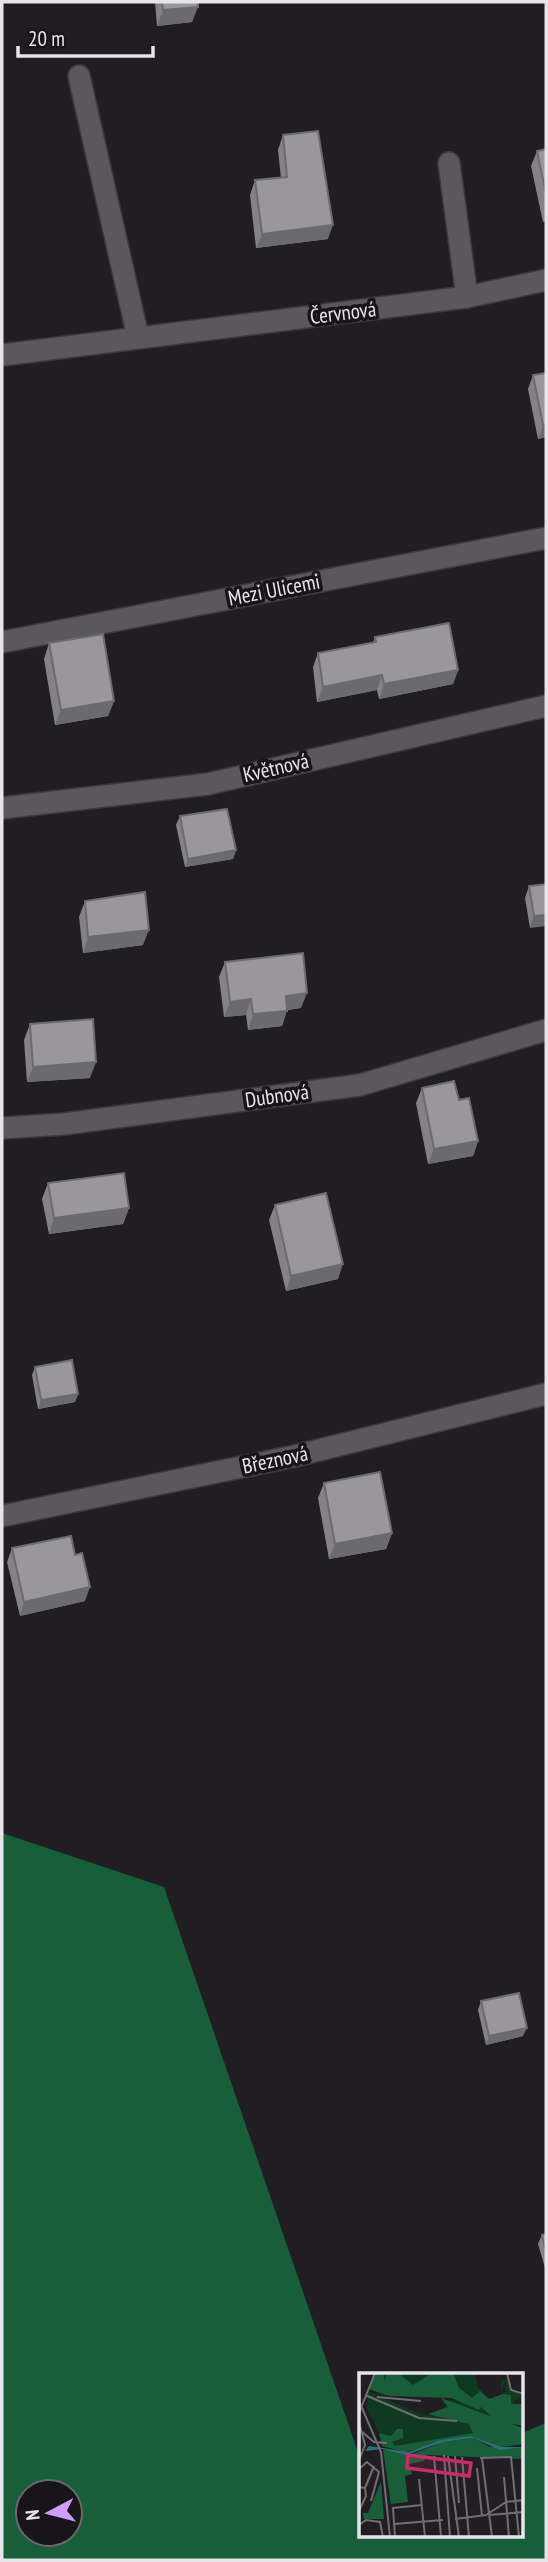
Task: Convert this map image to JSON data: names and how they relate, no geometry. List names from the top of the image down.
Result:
{
  "streets": {
    "street": [
      "Červnová",
      "Mezi Ulicemi",
      "Květnová",
      "Dubnová",
      "Březnová"
    ]
  },
  "scale_bar": "20 m",
  "north": "left"
}
